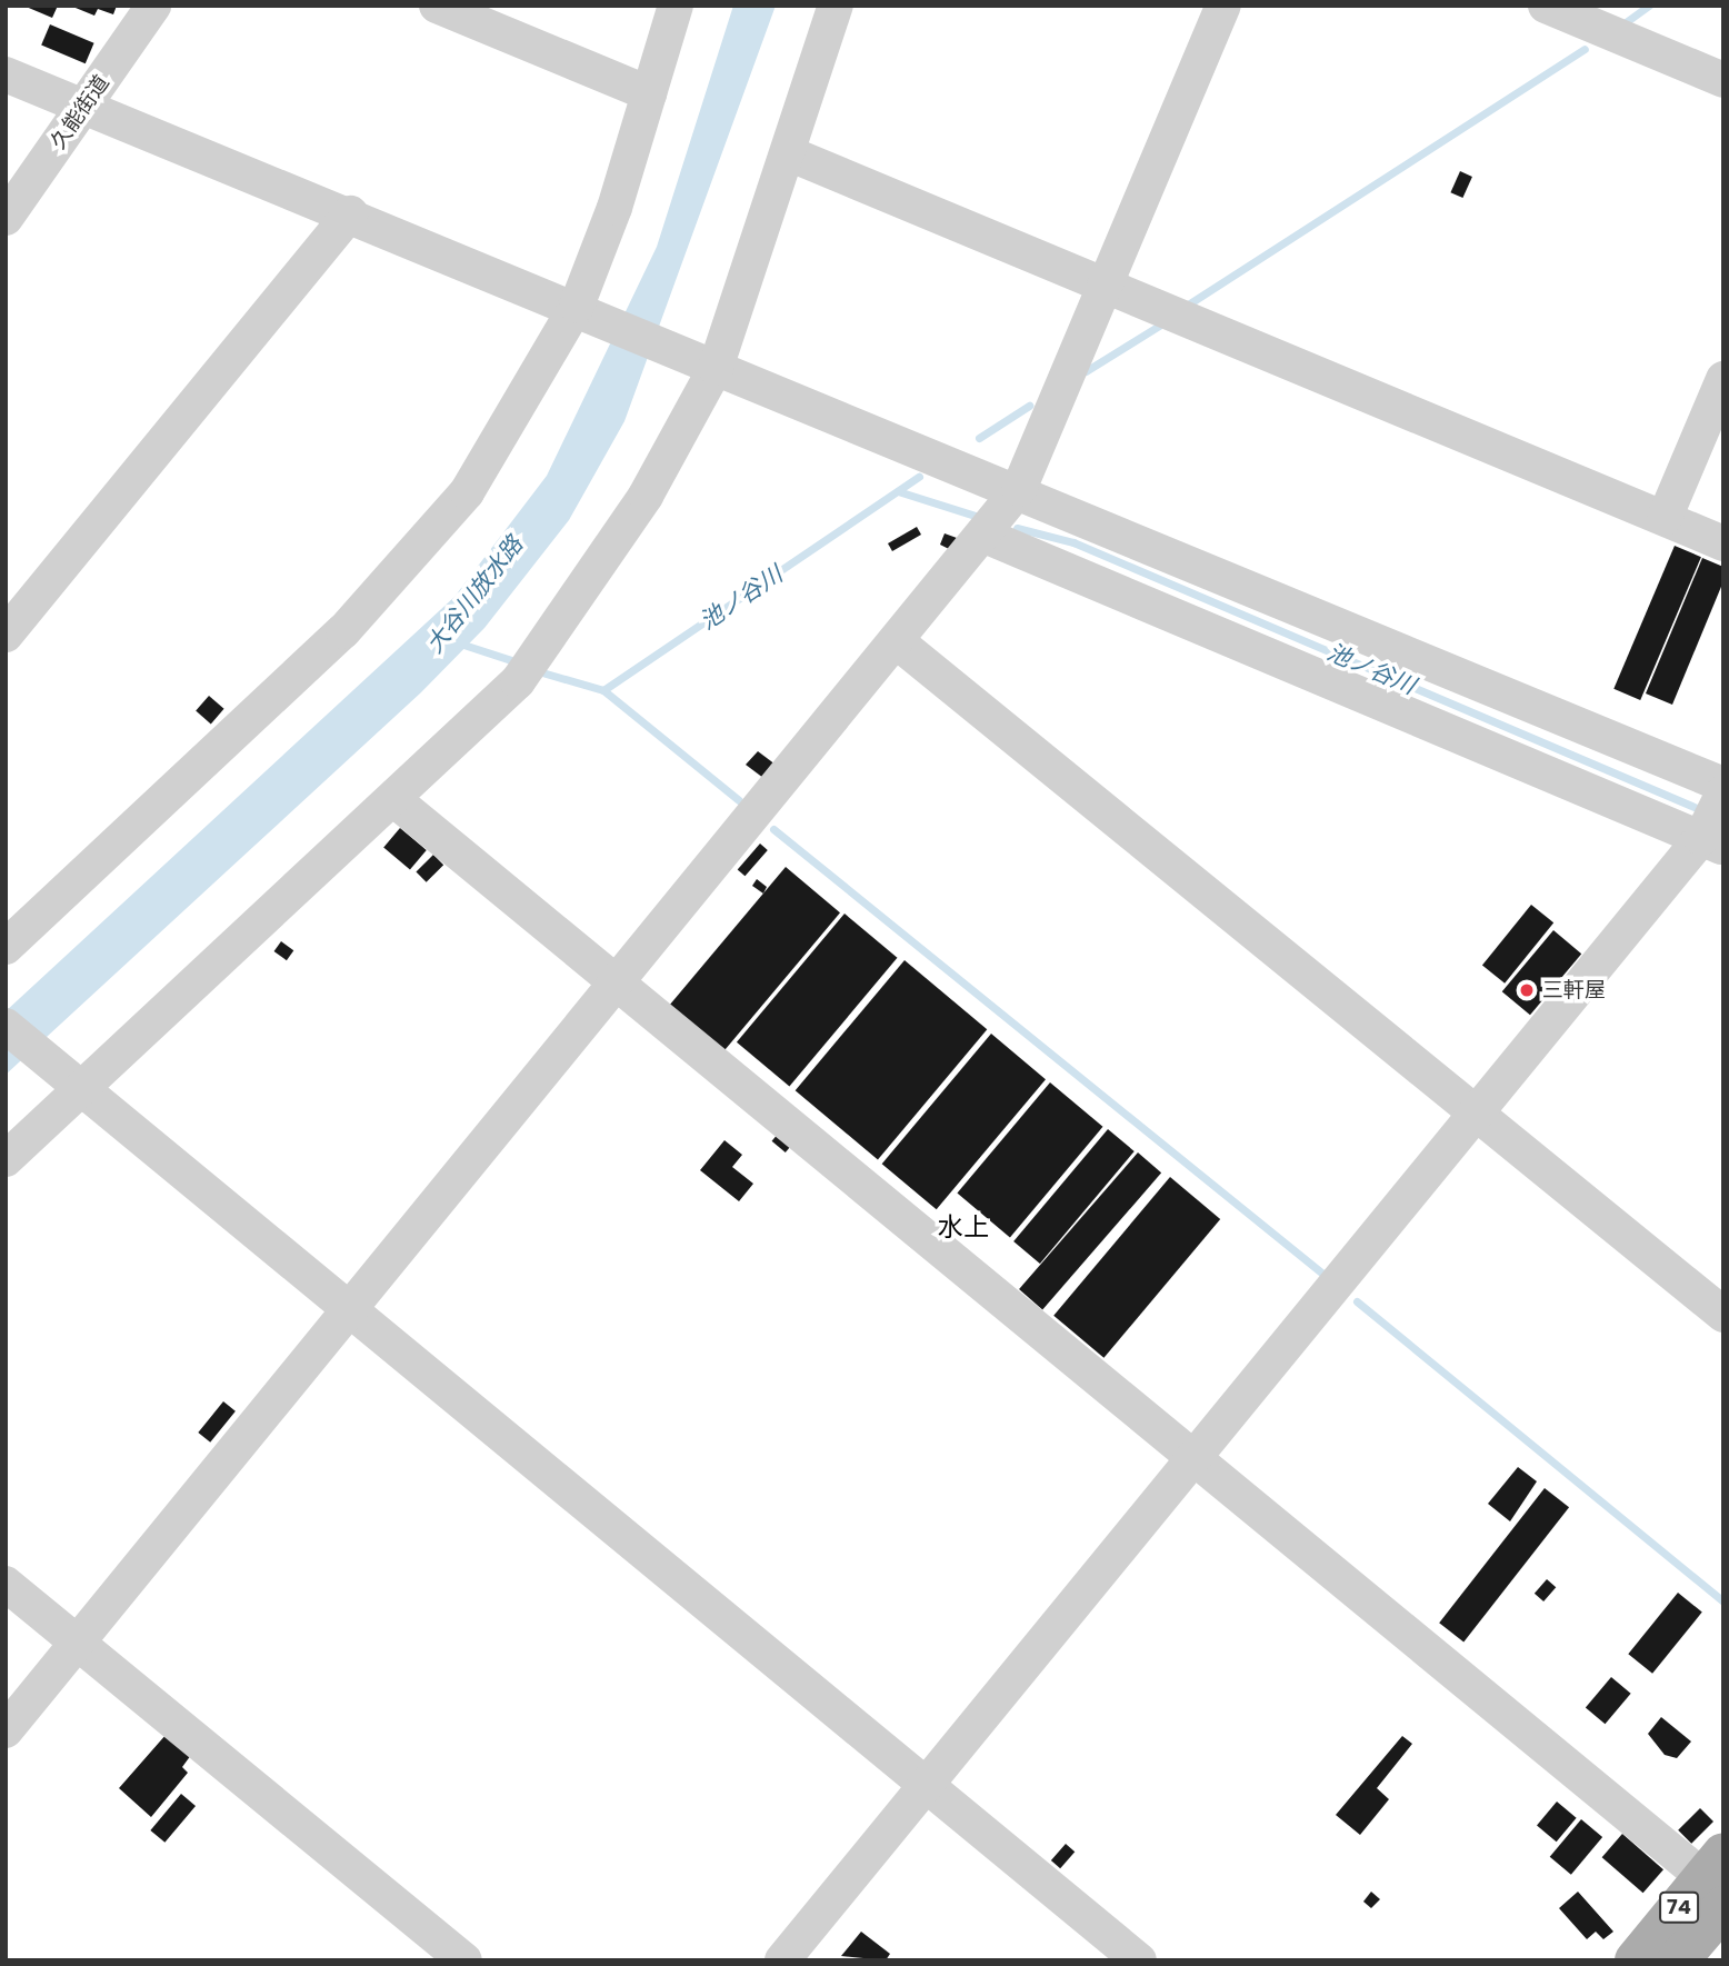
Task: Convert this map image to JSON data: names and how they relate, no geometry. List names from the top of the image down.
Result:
{
  "streets": {
    "main road": ["74"],
    "street": ["久能街道"]
  },
  "districts": ["水上"],
  "water": ["大谷川放水路", "池ノ谷川"],
  "places": ["三軒屋"]
}
